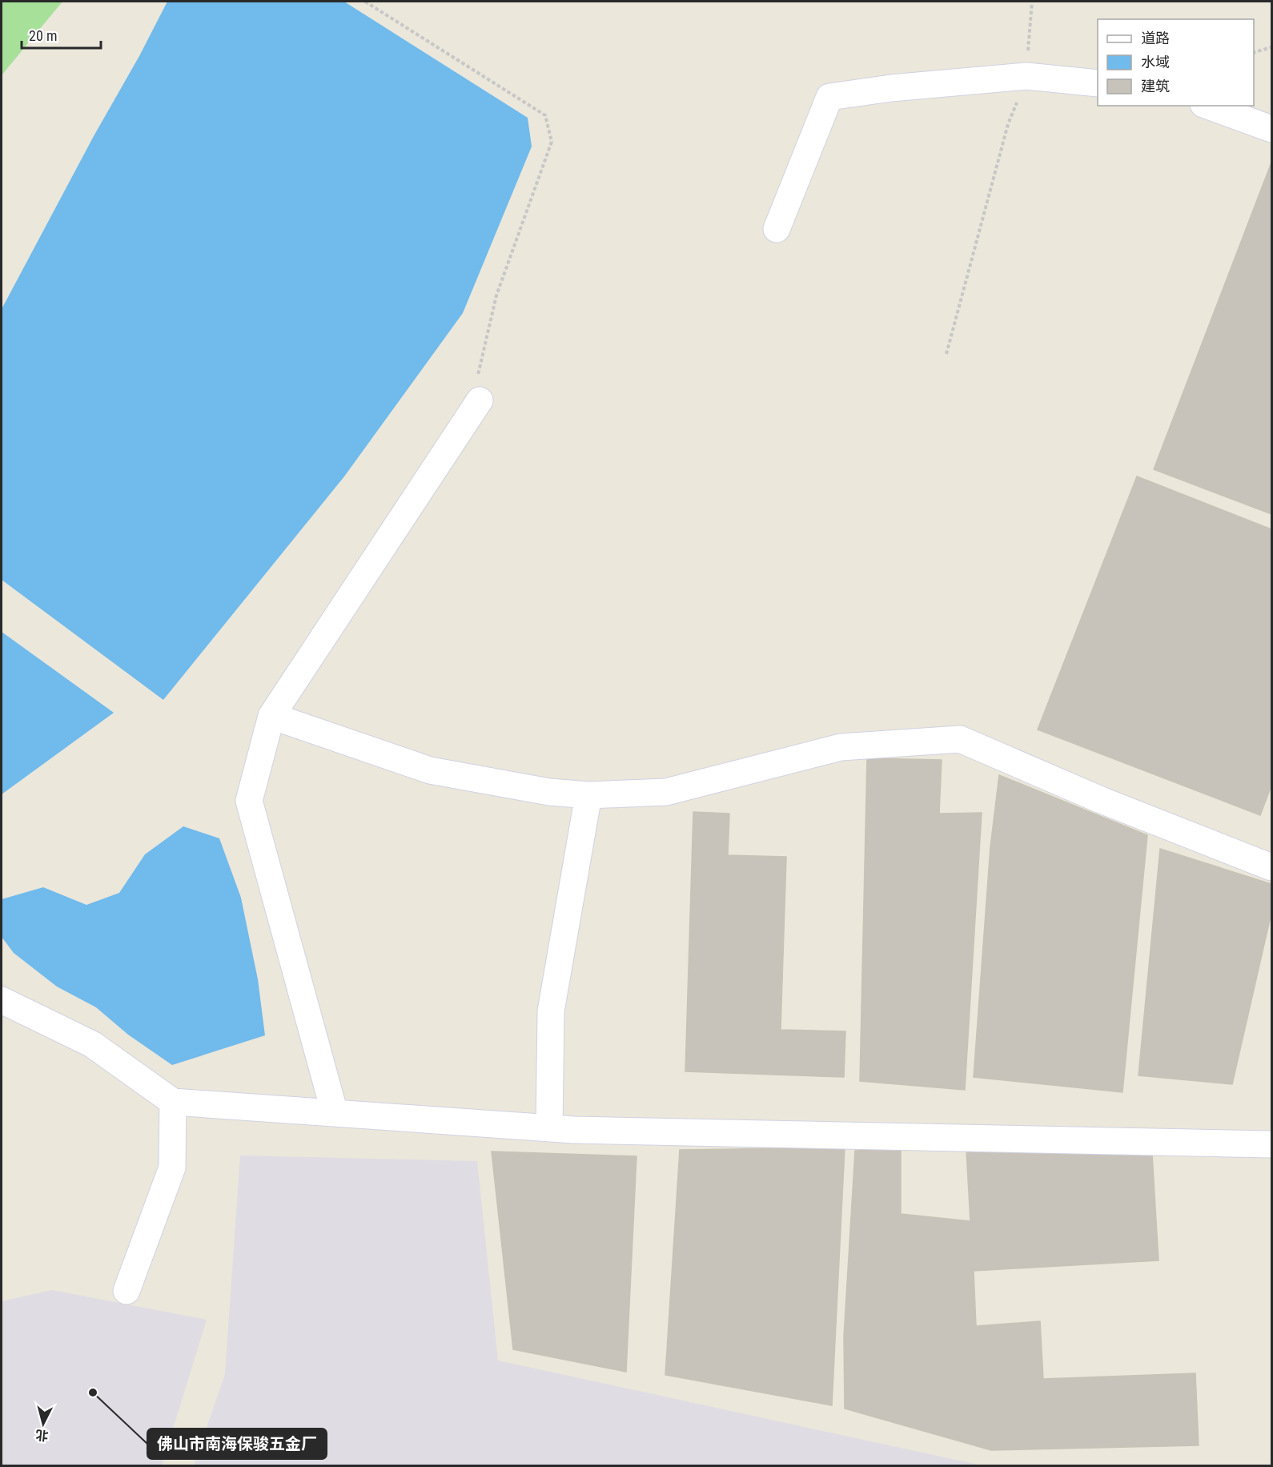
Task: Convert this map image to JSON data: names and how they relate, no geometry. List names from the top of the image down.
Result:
{
  "places": ["佛山市南海保骏五金厂"],
  "legend": ["道路", "水域", "建筑"],
  "scale_bar": "20 m",
  "north": "bottom"
}
